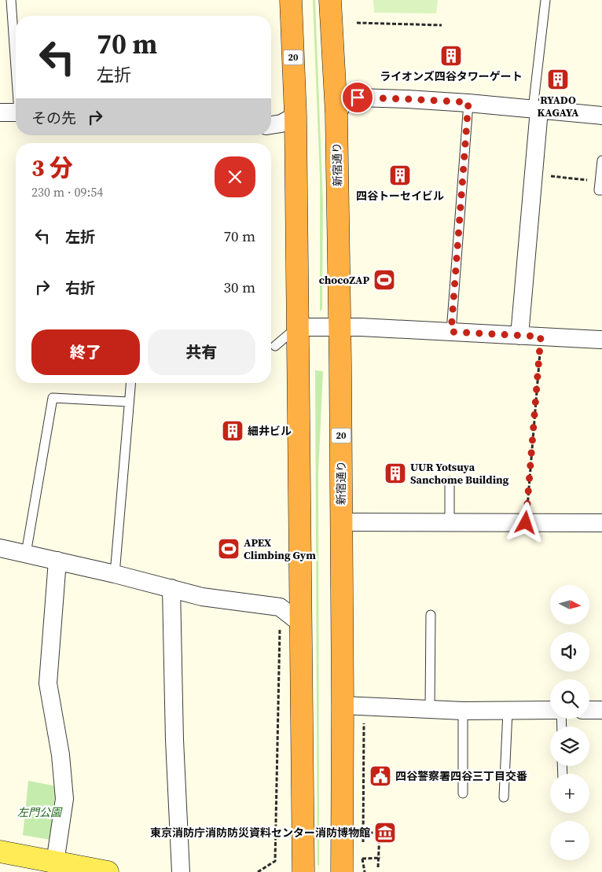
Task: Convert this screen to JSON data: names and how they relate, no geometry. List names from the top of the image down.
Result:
{
  "streets": {
    "highway": ["20", "新宿通り"]
  },
  "parks": ["左門公園"],
  "places": {
    "building": [
      "ライオンズ四谷タワーゲート",
      "RYADO KAGAYA",
      "四谷トーセイビル",
      "細井ビル",
      "UUR Yotsuya Sanchome Building"
    ],
    "sports": ["chocoZAP", "APEX Climbing Gym"],
    "public building": ["四谷警察署四谷三丁目交番"],
    "museum": ["東京消防庁消防防災資料センター消防博物館"]
  },
  "north": "right",
  "page": {
    "turn": ["70 m", "左折"],
    "then": "その先",
    "heading": ["3 分", "230 m · 09:54"],
    "list": [
      {
        "name": "左折",
        "value": "70 m"
      },
      {
        "name": "右折",
        "value": "30 m"
      }
    ],
    "buttons": ["終了", "共有"],
    "map_buttons": ["+", "−"]
  }
}
